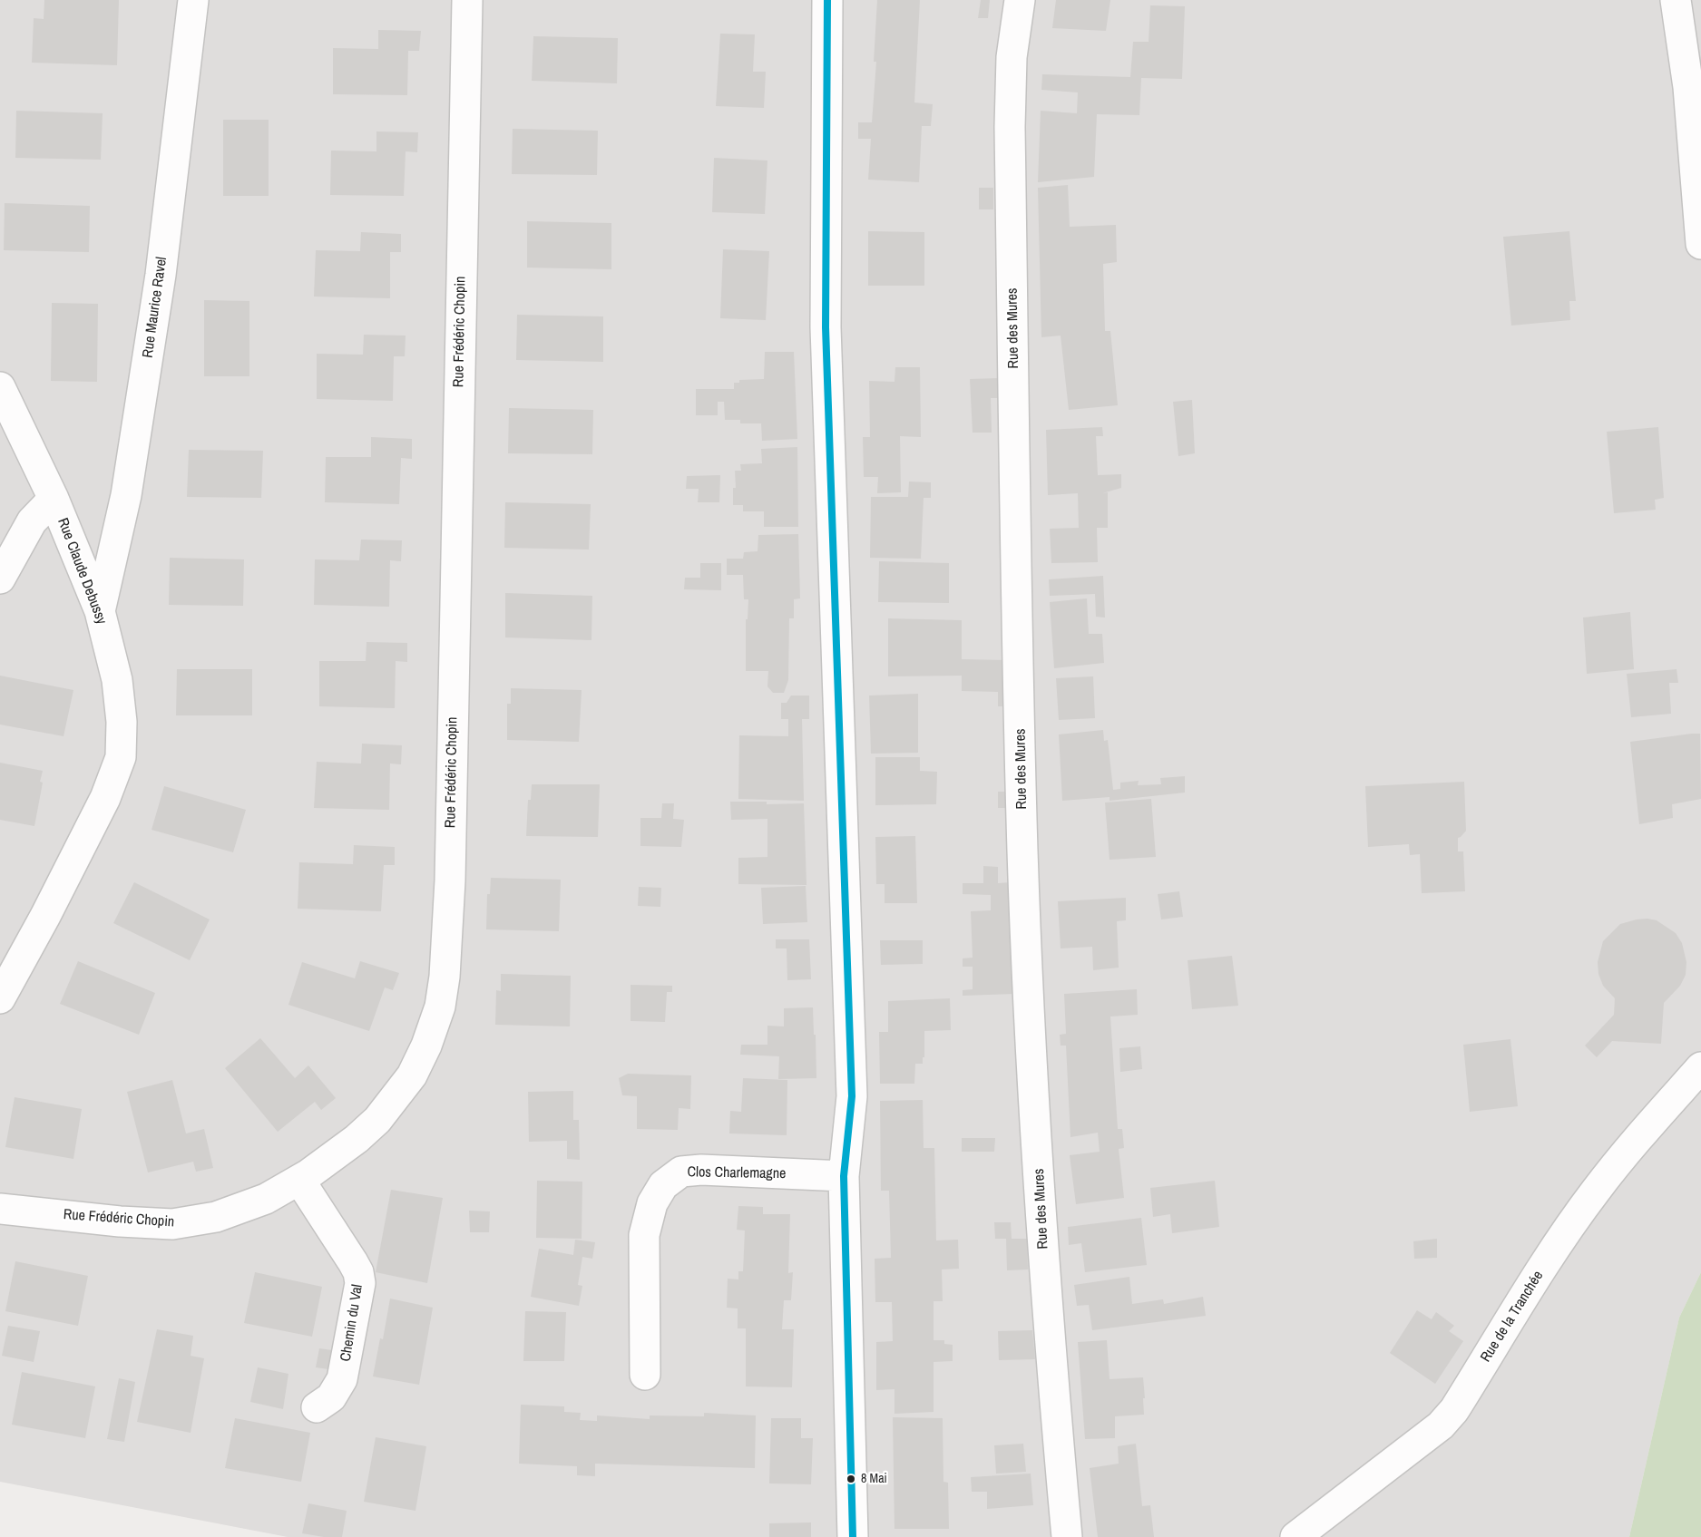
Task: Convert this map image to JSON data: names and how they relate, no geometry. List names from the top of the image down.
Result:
{
  "streets": {
    "street": [
      "Rue Maurice Ravel",
      "Rue des Mures",
      "Rue Frédéric Chopin",
      "Rue Claude Debussy",
      "Clos Charlemagne",
      "Rue de la Tranchée",
      "Chemin du Val"
    ]
  },
  "crossings": [
    ["Rue Maurice Ravel", "Rue Claude Debussy"],
    ["Rue Frédéric Chopin", "Chemin du Val"]
  ],
  "places": ["8 Mai"]
}
